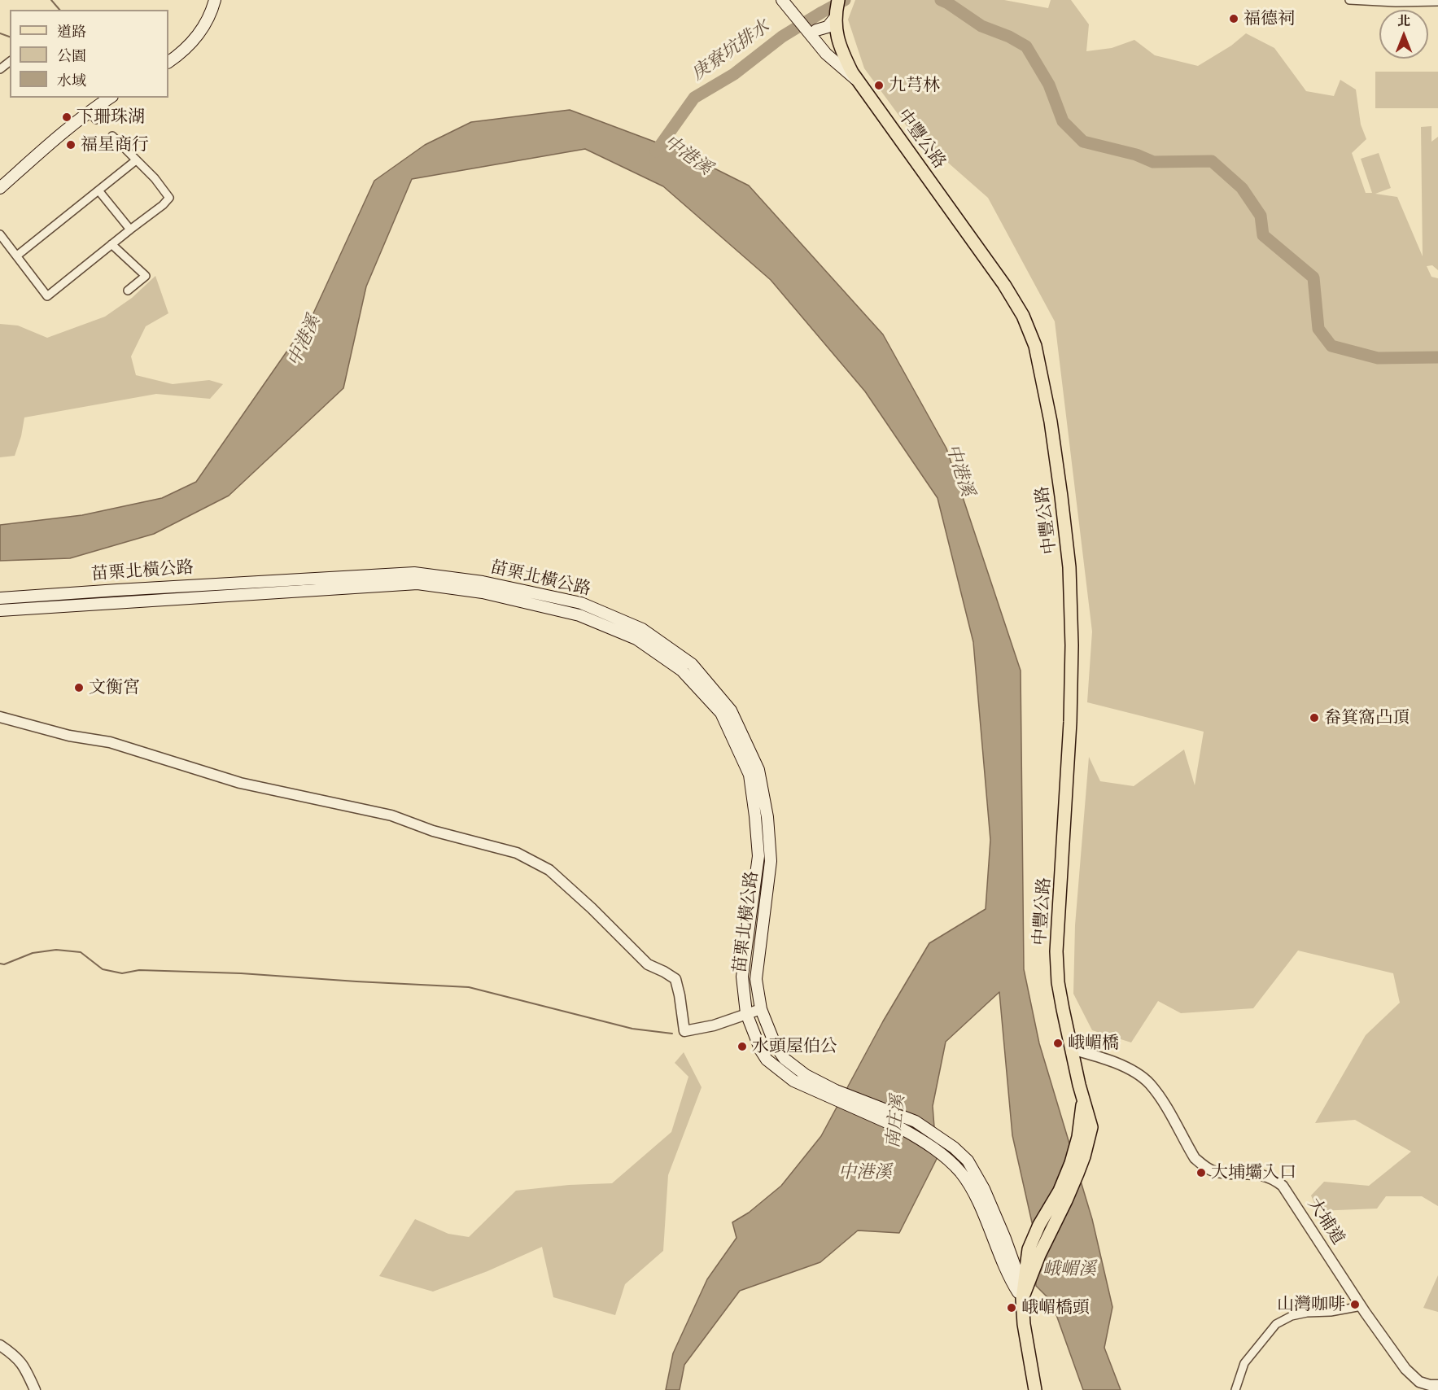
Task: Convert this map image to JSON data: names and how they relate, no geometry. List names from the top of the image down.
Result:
{
  "streets": {
    "main road": ["中豐公路", "苗栗北橫公路"],
    "street": ["大埔道"]
  },
  "crossings": [
    ["中豐公路", "大埔道"]
  ],
  "water": [
    "庚寮坑排水",
    "中港溪",
    "南庄溪",
    "峨嵋溪"
  ],
  "places": [
    "福德祠",
    "九芎林",
    "下珊珠湖",
    "福星商行",
    "文衡宮",
    "畚箕窩凸頂",
    "峨嵋橋",
    "水頭屋伯公",
    "大埔壩入口",
    "山灣咖啡",
    "峨嵋橋頭"
  ],
  "legend": ["道路", "公園", "水域"],
  "north": "top"
}
